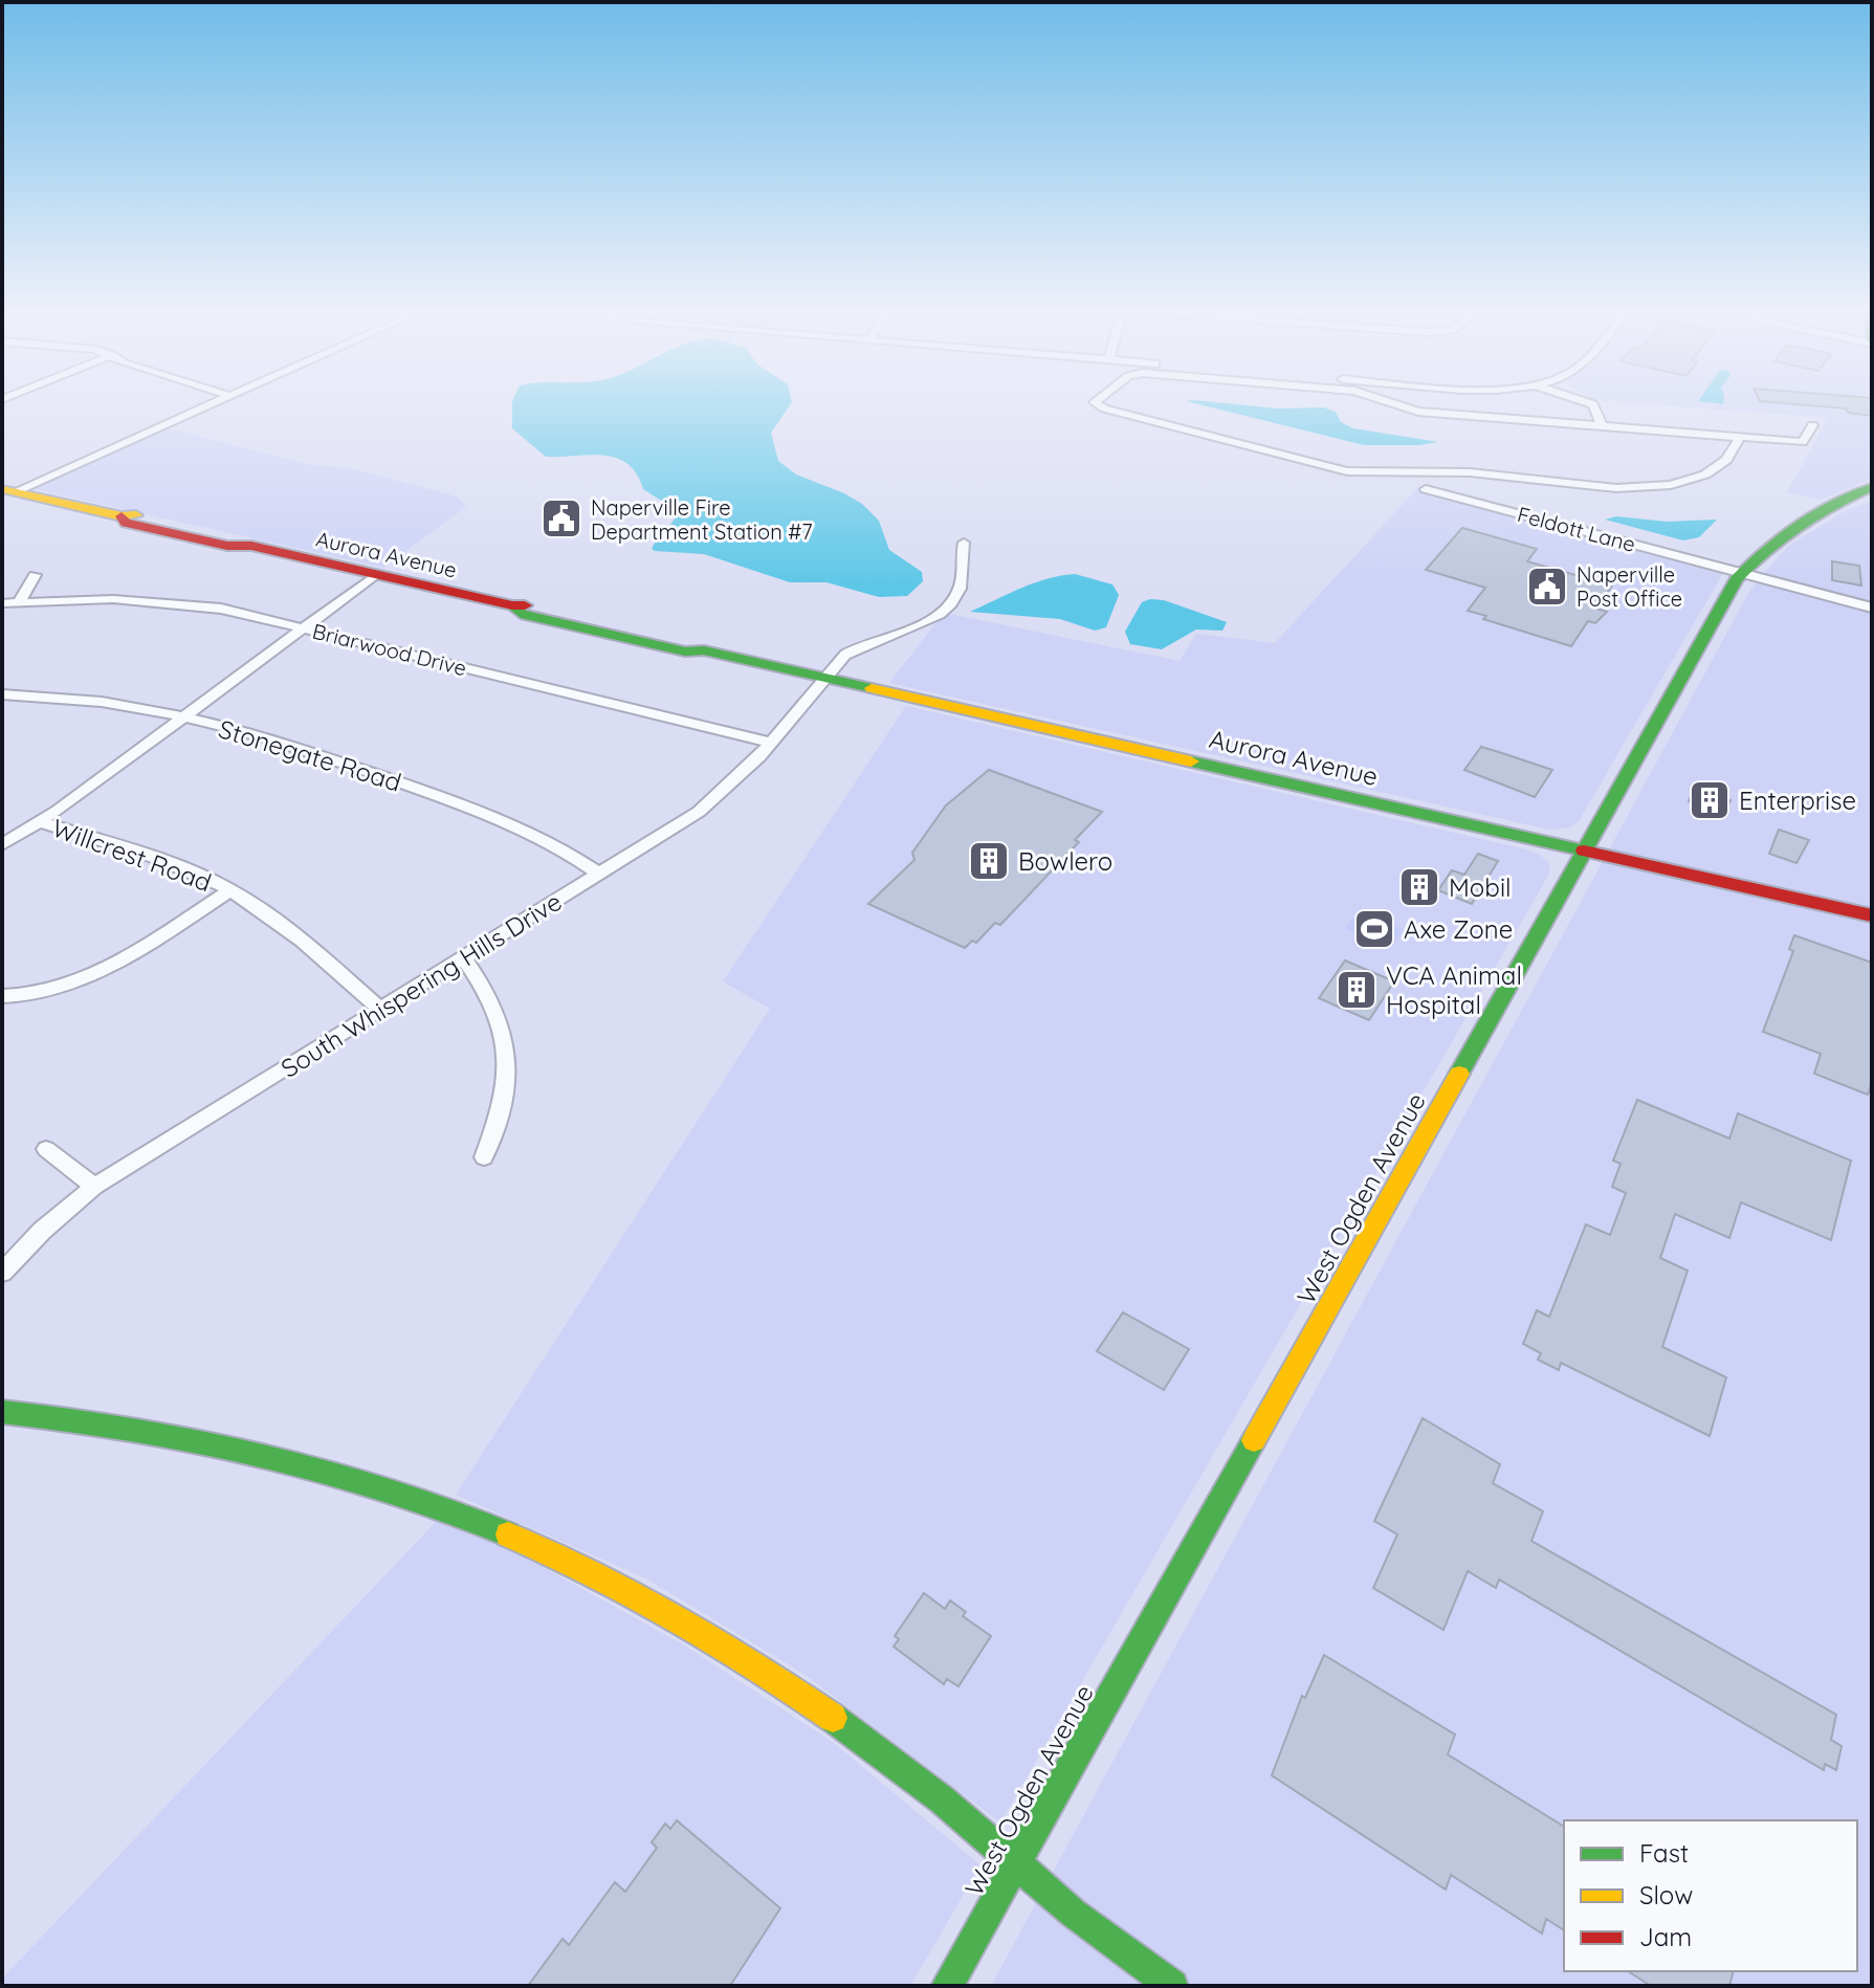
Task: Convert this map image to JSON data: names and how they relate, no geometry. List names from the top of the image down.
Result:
{
  "streets": {
    "main road": ["Aurora Avenue", "West Ogden Avenue"],
    "street": [
      "Feldott Lane",
      "Briarwood Drive",
      "Stonegate Road",
      "Willcrest Road",
      "South Whispering Hills Drive"
    ]
  },
  "crossings": [
    ["Feldott Lane", "West Ogden Avenue"],
    ["Aurora Avenue", "South Whispering Hills Drive"],
    ["Aurora Avenue", "West Ogden Avenue"],
    ["Briarwood Drive", "South Whispering Hills Drive"],
    ["Stonegate Road", "South Whispering Hills Drive"],
    ["Willcrest Road", "South Whispering Hills Drive"]
  ],
  "places": {
    "public building": ["Naperville Fire Department Station #7", "Naperville Post Office"],
    "building": [
      "Enterprise",
      "Bowlero",
      "Mobil",
      "VCA Animal Hospital"
    ],
    "sports": ["Axe Zone"]
  },
  "legend": ["Fast", "Slow", "Jam"]
}
